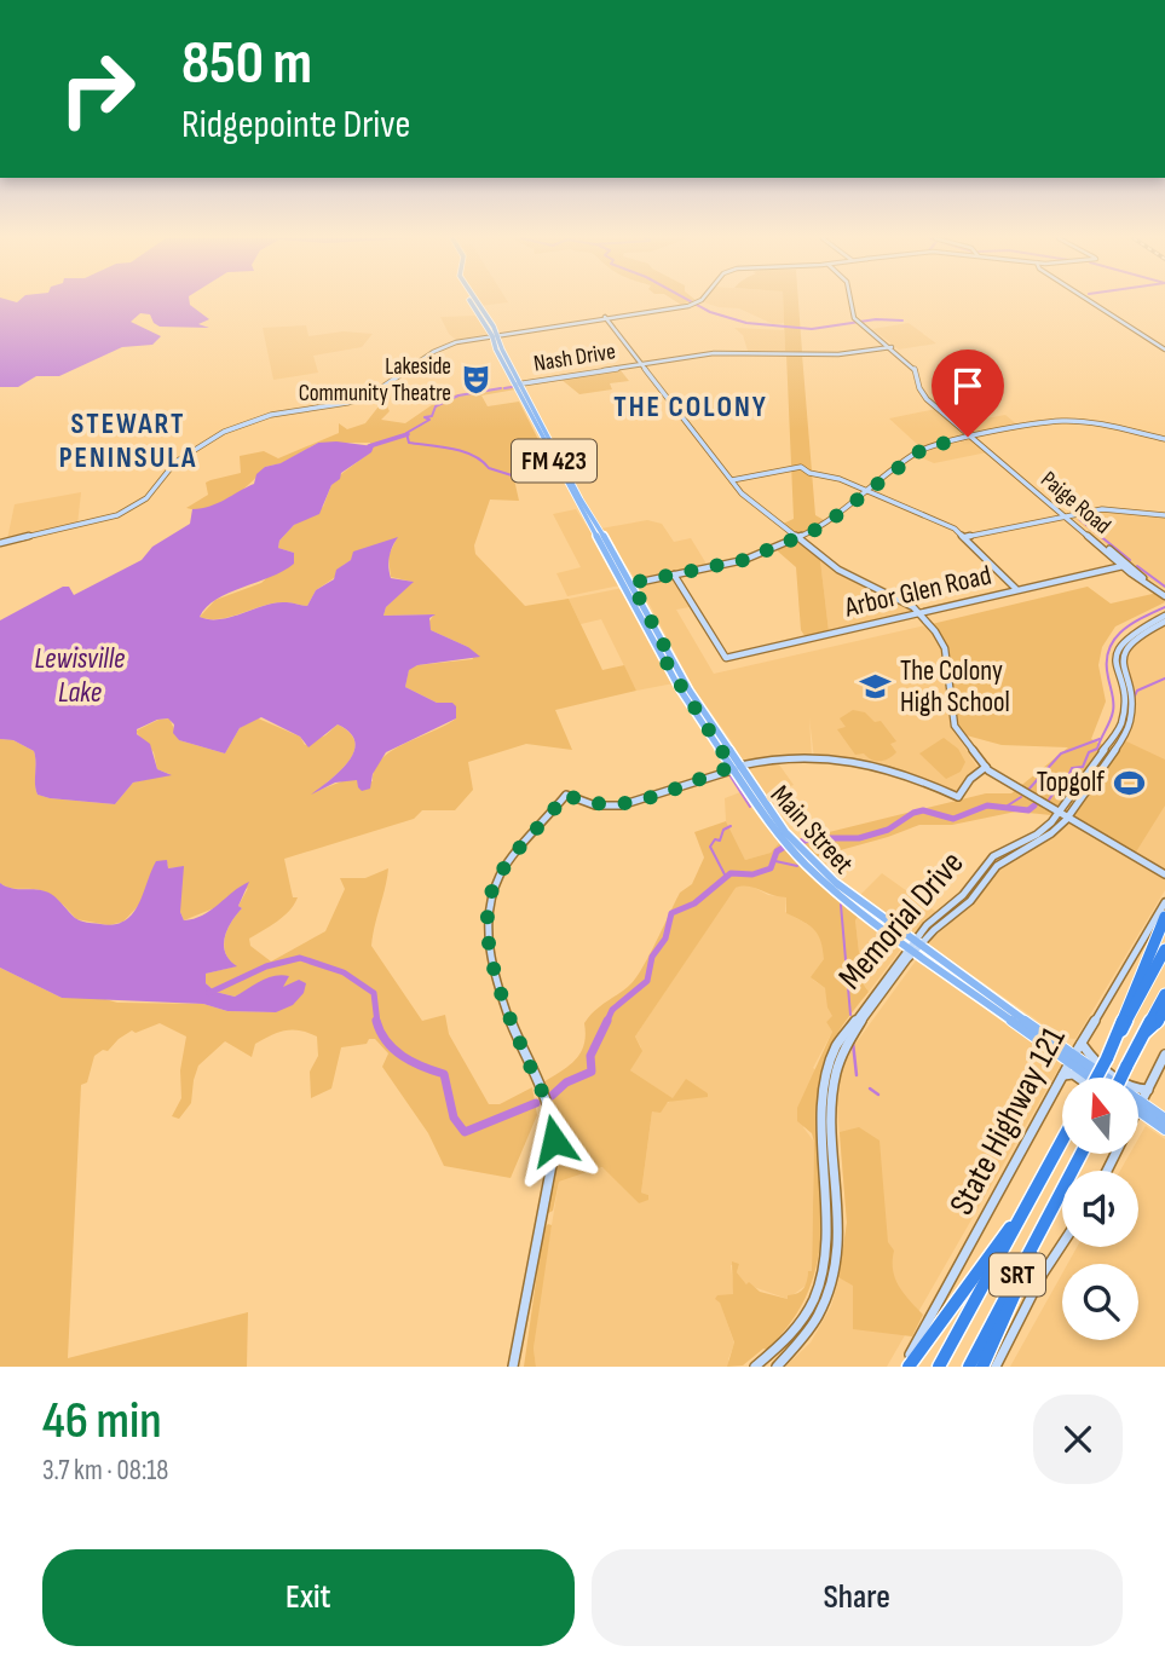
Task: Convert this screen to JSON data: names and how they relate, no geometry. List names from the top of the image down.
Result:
{
  "streets": {
    "highway": ["SRT"],
    "main road": ["FM 423", "Main Street"],
    "street": [
      "Nash Drive",
      "Paige Road",
      "Arbor Glen Road",
      "Memorial Drive",
      "State Highway 121"
    ]
  },
  "crossings": [
    ["Nash Drive", "Paige Road"],
    ["Nash Drive", "Main Street"],
    ["FM 423", "Main Street"],
    ["FM 423", "State Highway 121"],
    ["Paige Road", "Arbor Glen Road"],
    ["Main Street", "Memorial Drive"],
    ["Main Street", "State Highway 121"]
  ],
  "districts": ["THE COLONY", "STEWART PENINSULA"],
  "water": ["Lewisville Lake"],
  "places": {
    "theatre": ["Lakeside Community Theatre"],
    "school or university": ["The Colony High School"],
    "sports": ["Topgolf"]
  },
  "north": "top",
  "page": {
    "turn": ["850 m", "Ridgepointe Drive"],
    "heading": ["46 min", "3.7 km · 08:18"],
    "buttons": ["Exit", "Share"]
  }
}
